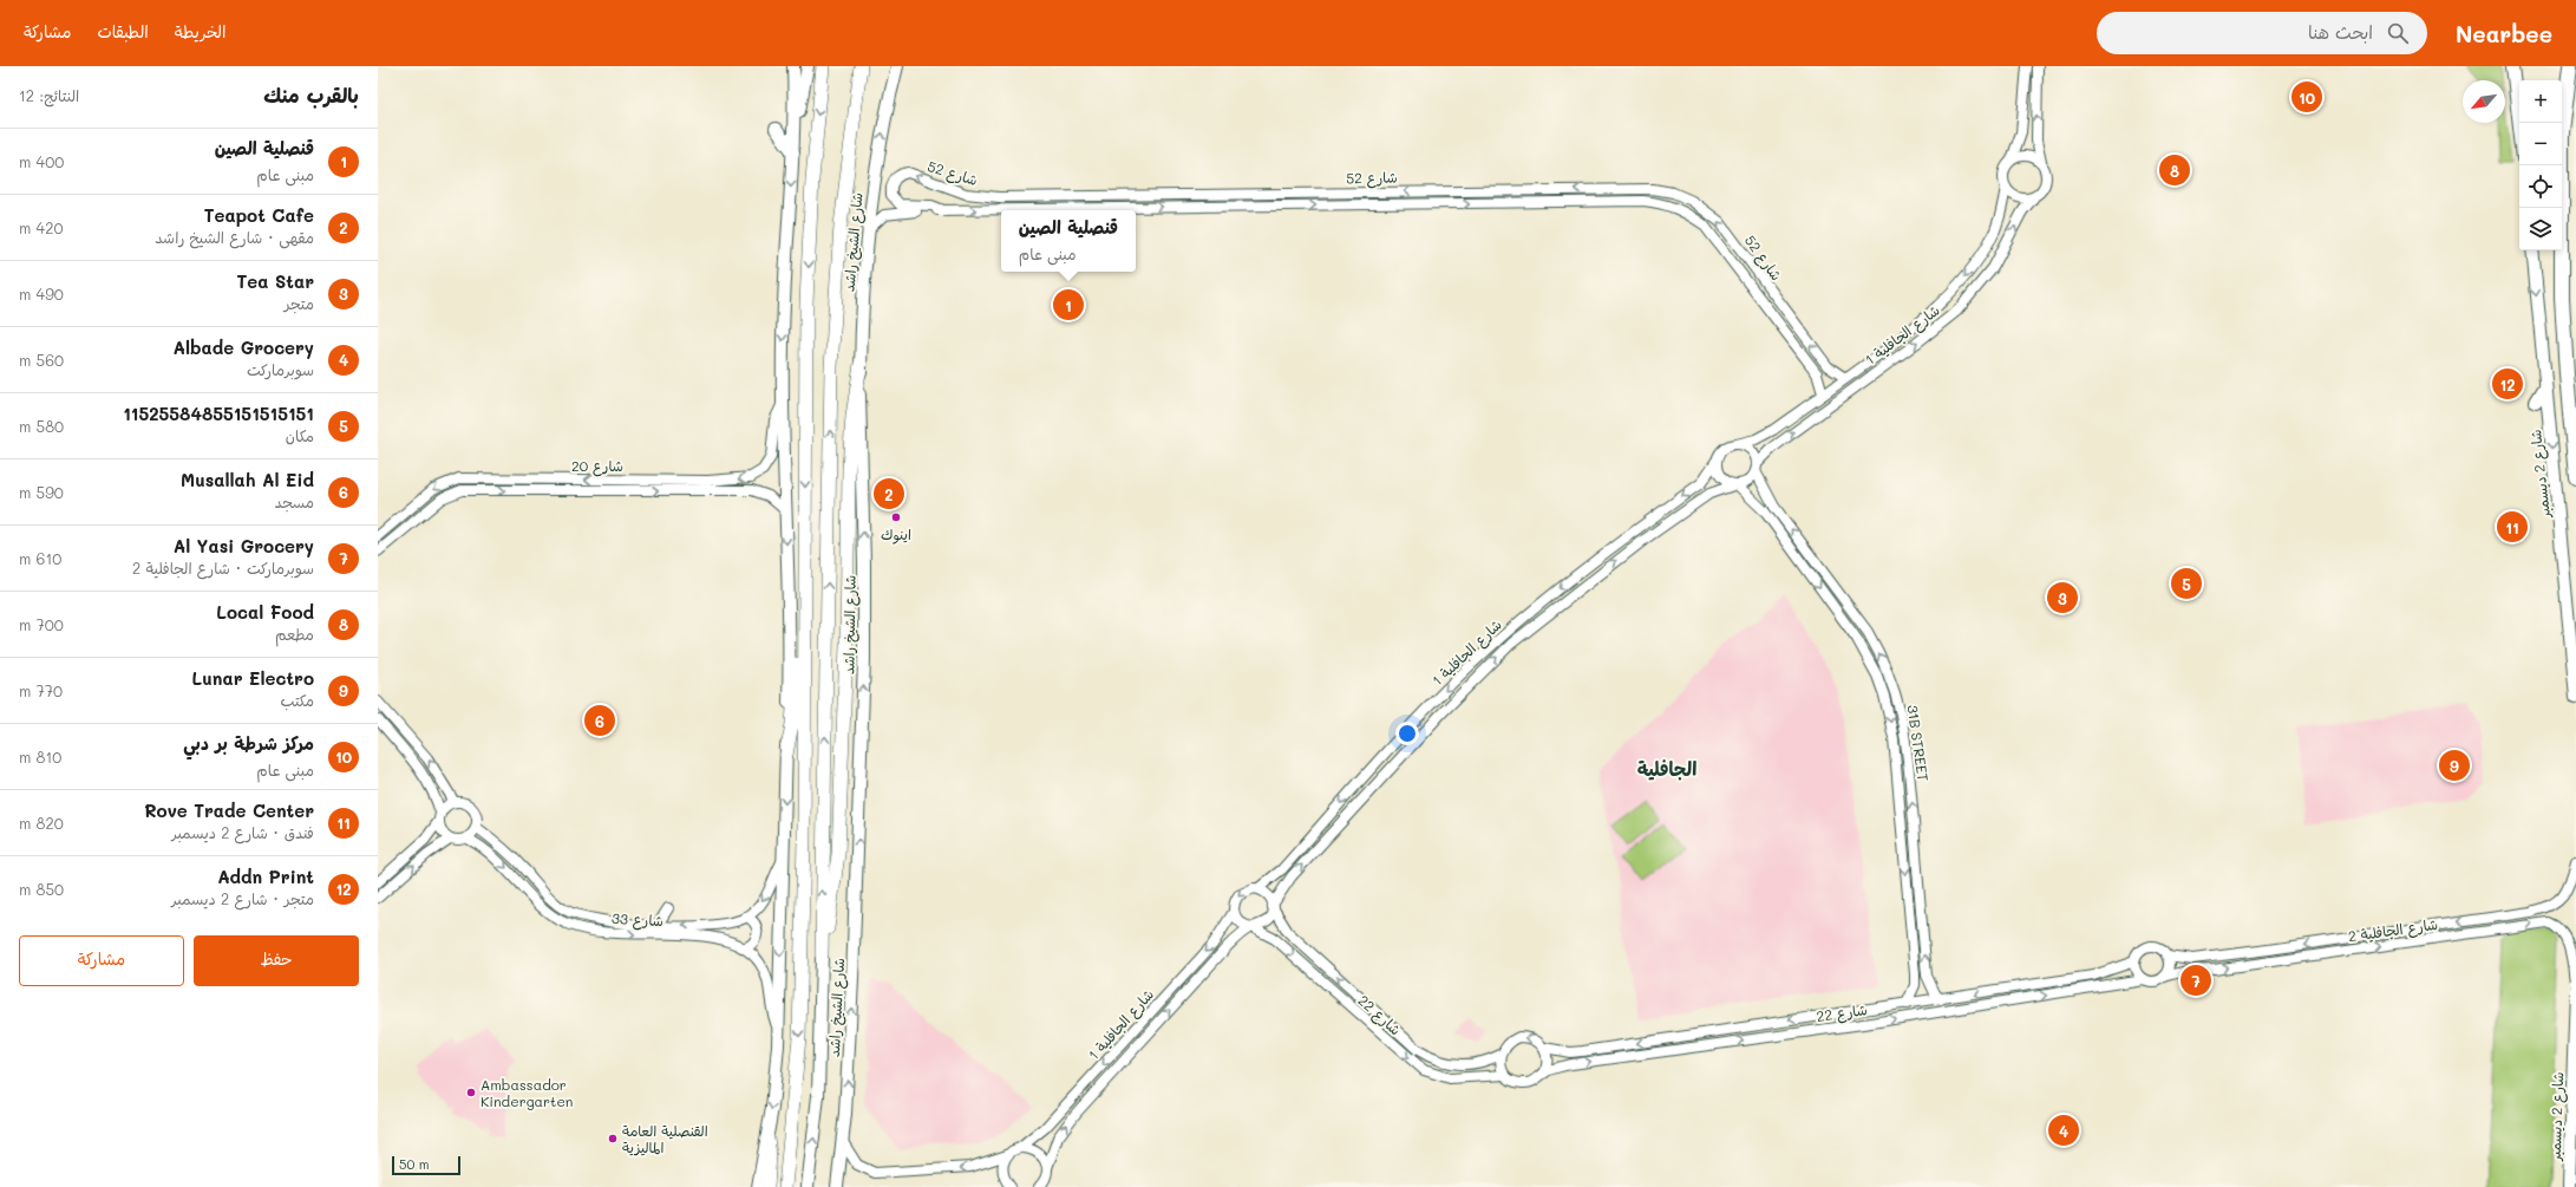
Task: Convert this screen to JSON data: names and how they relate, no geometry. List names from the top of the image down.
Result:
{
  "streets": {
    "highway": ["شارع الشيخ راشد"],
    "main road": ["شارع 2 ديسمبر"],
    "street": [
      "شارع 52",
      "شارع الجافلية 1",
      "شارع 20",
      "31B STREET",
      "شارع 33",
      "شارع الجافلية 2",
      "شارع 22"
    ]
  },
  "crossings": [
    ["شارع 52", "شارع الشيخ راشد"],
    ["شارع 52", "شارع الجافلية 1"],
    ["شارع الجافلية 1", "31B STREET"],
    ["شارع الجافلية 1", "شارع 22"],
    ["شارع 2 ديسمبر", "شارع الجافلية 2"],
    ["31B STREET", "شارع 22"],
    ["شارع الجافلية 2", "شارع 22"]
  ],
  "one_way": ["شارع 2 ديسمبر"],
  "districts": ["الجافلية"],
  "places": ["اينوك", "Ambassador Kindergarten", "القنصلية العامة الماليزية"],
  "scale_bar": "50 m",
  "north": "bottom left",
  "page": {
    "header": "Nearbee",
    "search": "ابحث هنا",
    "nav": ["الخريطة", "الطبقات", "مشاركة"],
    "heading": ["بالقرب منك", "النتائج: 12"],
    "pins": [
      "10",
      "8",
      "1",
      "12",
      "2",
      "11",
      "5",
      "3",
      "6",
      "9",
      "7",
      "4"
    ],
    "map_buttons": ["+", "−"],
    "list": [
      {
        "mark": "1",
        "name": "قنصلية الصين",
        "note": "مبنى عام",
        "value": "400 m"
      },
      {
        "mark": "2",
        "name": "Teapot Cafe",
        "note": "مقهى · شارع الشيخ راشد",
        "value": "420 m"
      },
      {
        "mark": "3",
        "name": "Tea Star",
        "note": "متجر",
        "value": "490 m"
      },
      {
        "mark": "4",
        "name": "Albade Grocery",
        "note": "سوبرماركت",
        "value": "560 m"
      },
      {
        "mark": "5",
        "name": "11525584855151515151",
        "note": "مكان",
        "value": "580 m"
      },
      {
        "mark": "6",
        "name": "Musallah Al Eid",
        "note": "مسجد",
        "value": "590 m"
      },
      {
        "mark": "7",
        "name": "Al Yasi Grocery",
        "note": "سوبرماركت · شارع الجافلية 2",
        "value": "610 m"
      },
      {
        "mark": "8",
        "name": "Local Food",
        "note": "مطعم",
        "value": "700 m"
      },
      {
        "mark": "9",
        "name": "Lunar Electro",
        "note": "مكتب",
        "value": "770 m"
      },
      {
        "mark": "10",
        "name": "مركز شرطة بر دبي",
        "note": "مبنى عام",
        "value": "810 m"
      },
      {
        "mark": "11",
        "name": "Rove Trade Center",
        "note": "فندق · شارع 2 ديسمبر",
        "value": "820 m"
      },
      {
        "mark": "12",
        "name": "Addn Print",
        "note": "متجر · شارع 2 ديسمبر",
        "value": "850 m"
      }
    ],
    "popup": ["قنصلية الصين", "مبنى عام"],
    "buttons": ["حفظ", "مشاركة"],
    "scale": "50 m"
  }
}
